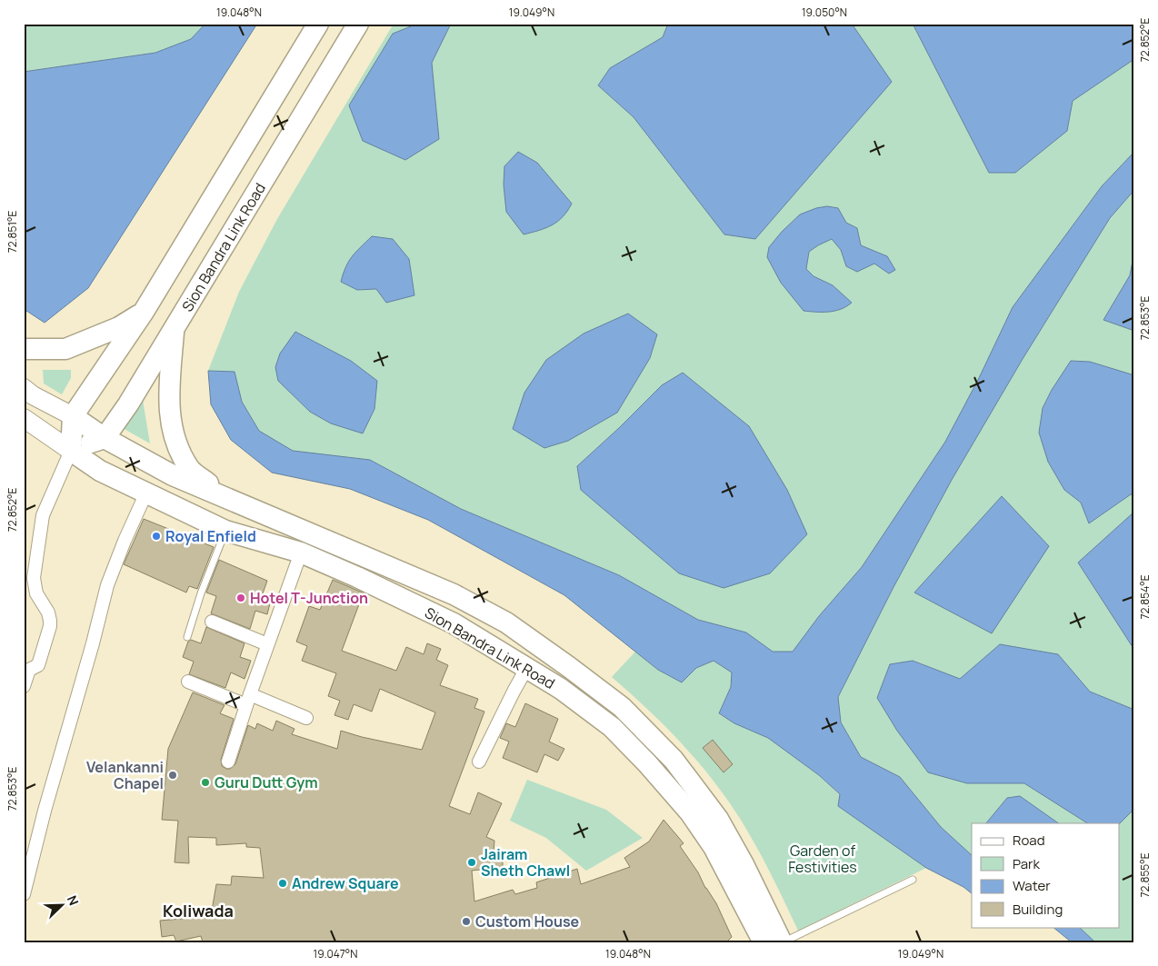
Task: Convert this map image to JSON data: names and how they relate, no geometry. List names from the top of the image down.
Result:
{
  "streets": {
    "main road": ["Sion Bandra Link Road"]
  },
  "districts": ["Koliwada"],
  "parks": ["Garden of Festivities"],
  "places": [
    "Royal Enfield",
    "Hotel T-Junction",
    "Velankanni Chapel",
    "Guru Dutt Gym",
    "Jairam Sheth Chawl",
    "Andrew Square",
    "Custom House"
  ],
  "legend": [
    "Road",
    "Park",
    "Water",
    "Building"
  ],
  "north": "top right",
  "coordinates": [
    "19.048°N",
    "19.049°N",
    "19.050°N",
    "72.852°E",
    "72.851°E",
    "72.853°E",
    "72.854°E",
    "72.855°E",
    "19.047°N"
  ]
}
